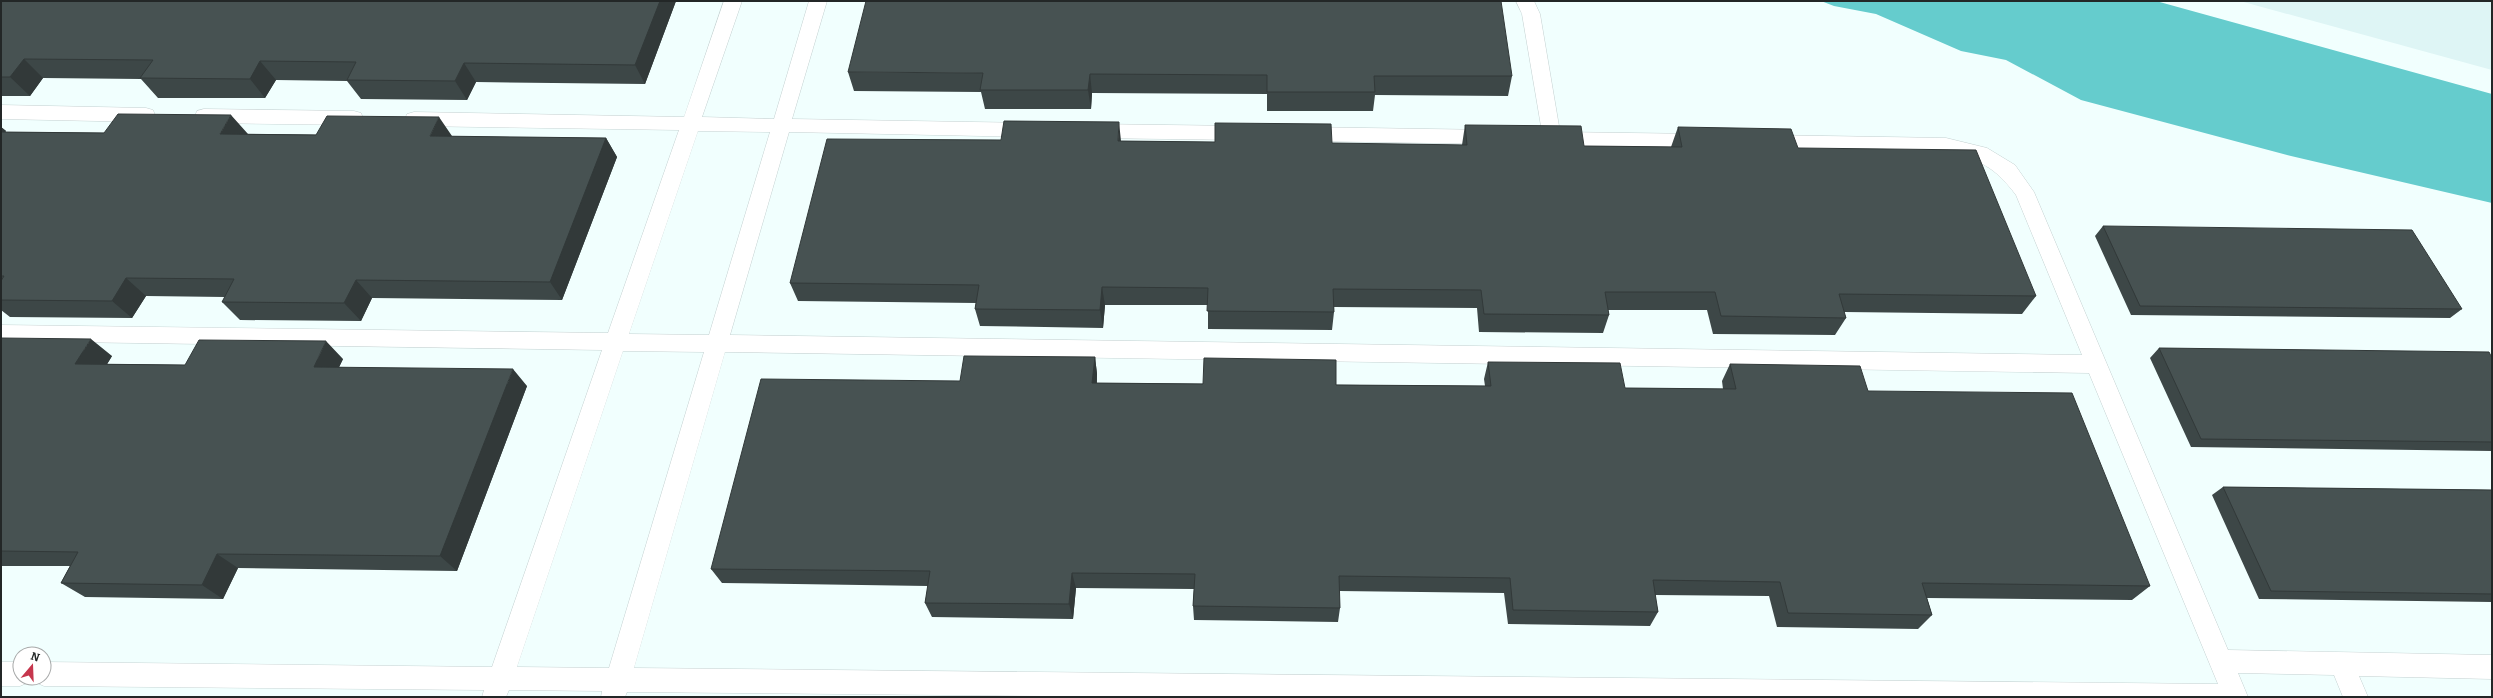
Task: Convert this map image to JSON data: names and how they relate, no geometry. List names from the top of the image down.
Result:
{
  "north": "top"
}
